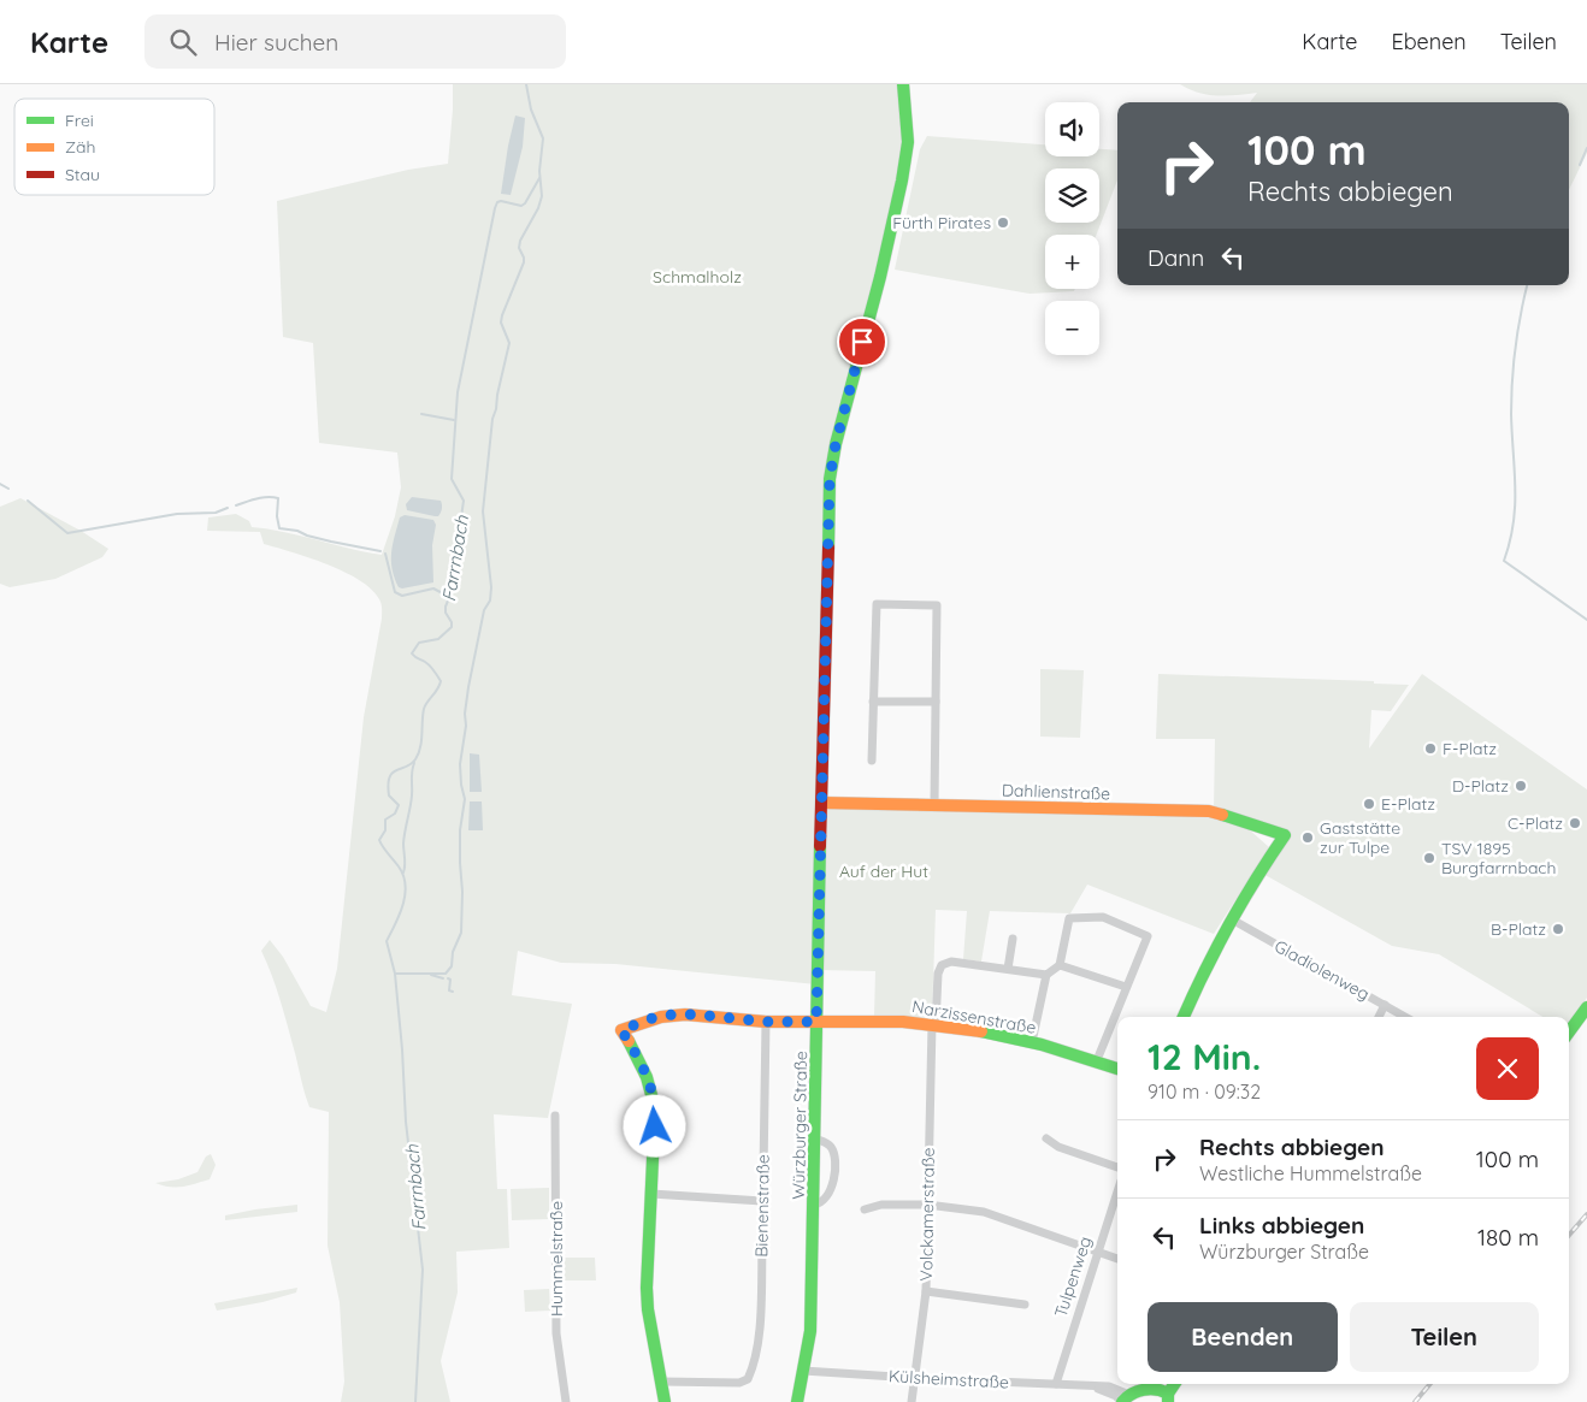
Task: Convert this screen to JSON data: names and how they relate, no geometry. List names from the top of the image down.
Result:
{
  "streets": {
    "street": [
      "Dahlienstraße",
      "Gladiolenweg",
      "Narzissenstraße",
      "Würzburger Straße",
      "Bienenstraße",
      "Volckamerstraße",
      "Hummelstraße",
      "Tulpenweg",
      "Külsheimstraße"
    ]
  },
  "crossings": [
    ["Dahlienstraße", "Gladiolenweg"],
    ["Dahlienstraße", "Würzburger Straße"],
    ["Narzissenstraße", "Würzburger Straße"],
    ["Narzissenstraße", "Bienenstraße"],
    ["Narzissenstraße", "Volckamerstraße"],
    ["Würzburger Straße", "Külsheimstraße"],
    ["Volckamerstraße", "Külsheimstraße"],
    ["Tulpenweg", "Külsheimstraße"]
  ],
  "water": ["Farrnbach"],
  "parks": ["Schmalholz", "Auf der Hut"],
  "places": [
    "Fürth Pirates",
    "F-Platz",
    "D-Platz",
    "E-Platz",
    "C-Platz",
    "Gaststätte zur Tulpe",
    "TSV 1895 Burgfarrnbach",
    "B-Platz"
  ],
  "legend": ["Frei", "Zäh", "Stau"],
  "page": {
    "header": "Karte",
    "search": "Hier suchen",
    "nav": ["Karte", "Ebenen", "Teilen"],
    "map_buttons": ["+", "−"],
    "turn": ["100 m", "Rechts abbiegen"],
    "then": "Dann",
    "heading": ["12 Min.", "910 m · 09:32"],
    "list": [
      {
        "name": "Rechts abbiegen",
        "note": "Westliche Hummelstraße",
        "value": "100 m"
      },
      {
        "name": "Links abbiegen",
        "note": "Würzburger Straße",
        "value": "180 m"
      }
    ],
    "buttons": ["Beenden", "Teilen"]
  }
}
